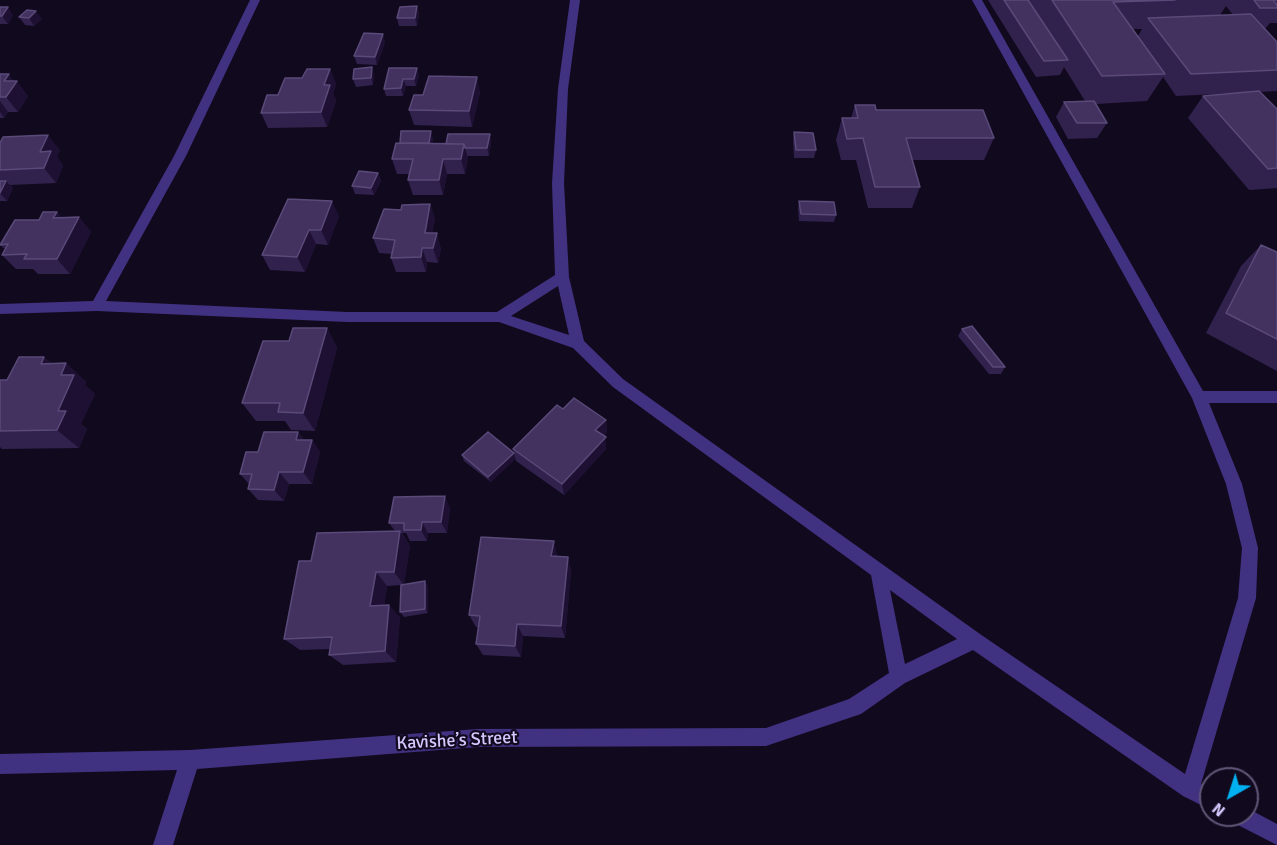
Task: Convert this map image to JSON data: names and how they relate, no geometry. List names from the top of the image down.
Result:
{
  "streets": {
    "street": ["Kavishe’s Street"]
  },
  "north": "bottom left"
}
